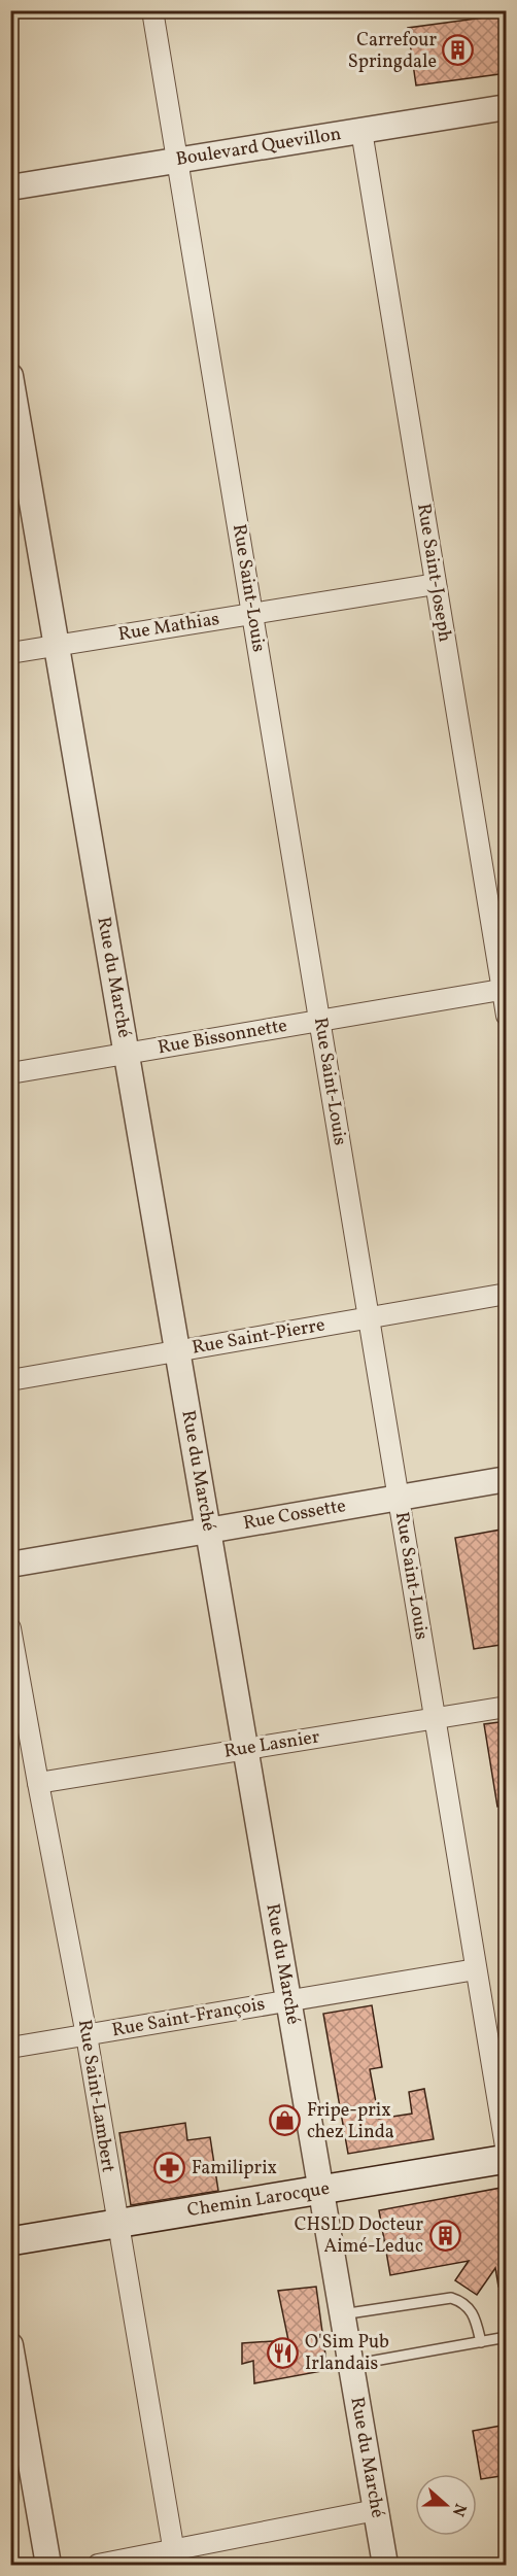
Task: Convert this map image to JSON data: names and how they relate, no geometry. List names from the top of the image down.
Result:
{
  "streets": {
    "main road": ["Chemin Larocque"],
    "street": [
      "Boulevard Quevillon",
      "Rue Saint-Joseph",
      "Rue Saint-Louis",
      "Rue Mathias",
      "Rue du Marché",
      "Rue Bissonnette",
      "Rue Saint-Pierre",
      "Rue Cossette",
      "Rue Lasnier",
      "Rue Saint-François",
      "Rue Saint-Lambert"
    ]
  },
  "crossings": [
    ["Boulevard Quevillon", "Rue Saint-Joseph"],
    ["Boulevard Quevillon", "Rue Saint-Louis"],
    ["Rue Saint-Joseph", "Rue Mathias"],
    ["Rue Saint-Joseph", "Rue Bissonnette"],
    ["Rue Saint-Louis", "Rue Mathias"],
    ["Rue Saint-Louis", "Rue Bissonnette"],
    ["Rue Saint-Louis", "Rue Saint-Pierre"],
    ["Rue Saint-Louis", "Rue Cossette"],
    ["Rue Saint-Louis", "Rue Lasnier"],
    ["Rue Saint-Louis", "Rue Saint-François"],
    ["Rue Mathias", "Rue du Marché"],
    ["Rue du Marché", "Rue Bissonnette"],
    ["Rue du Marché", "Rue Saint-Pierre"],
    ["Rue du Marché", "Rue Cossette"],
    ["Rue du Marché", "Rue Lasnier"],
    ["Rue du Marché", "Rue Saint-François"],
    ["Rue du Marché", "Chemin Larocque"],
    ["Rue Lasnier", "Rue Saint-Lambert"],
    ["Rue Saint-François", "Rue Saint-Lambert"],
    ["Rue Saint-Lambert", "Chemin Larocque"]
  ],
  "places": {
    "building": ["Carrefour Springdale", "CHSLD Docteur Aimé-Leduc"],
    "shop": ["Fripe-prix chez Linda"],
    "pharmacy": ["Familiprix"],
    "restaurant": ["O'Sim Pub Irlandais"]
  },
  "north": "right"
}
